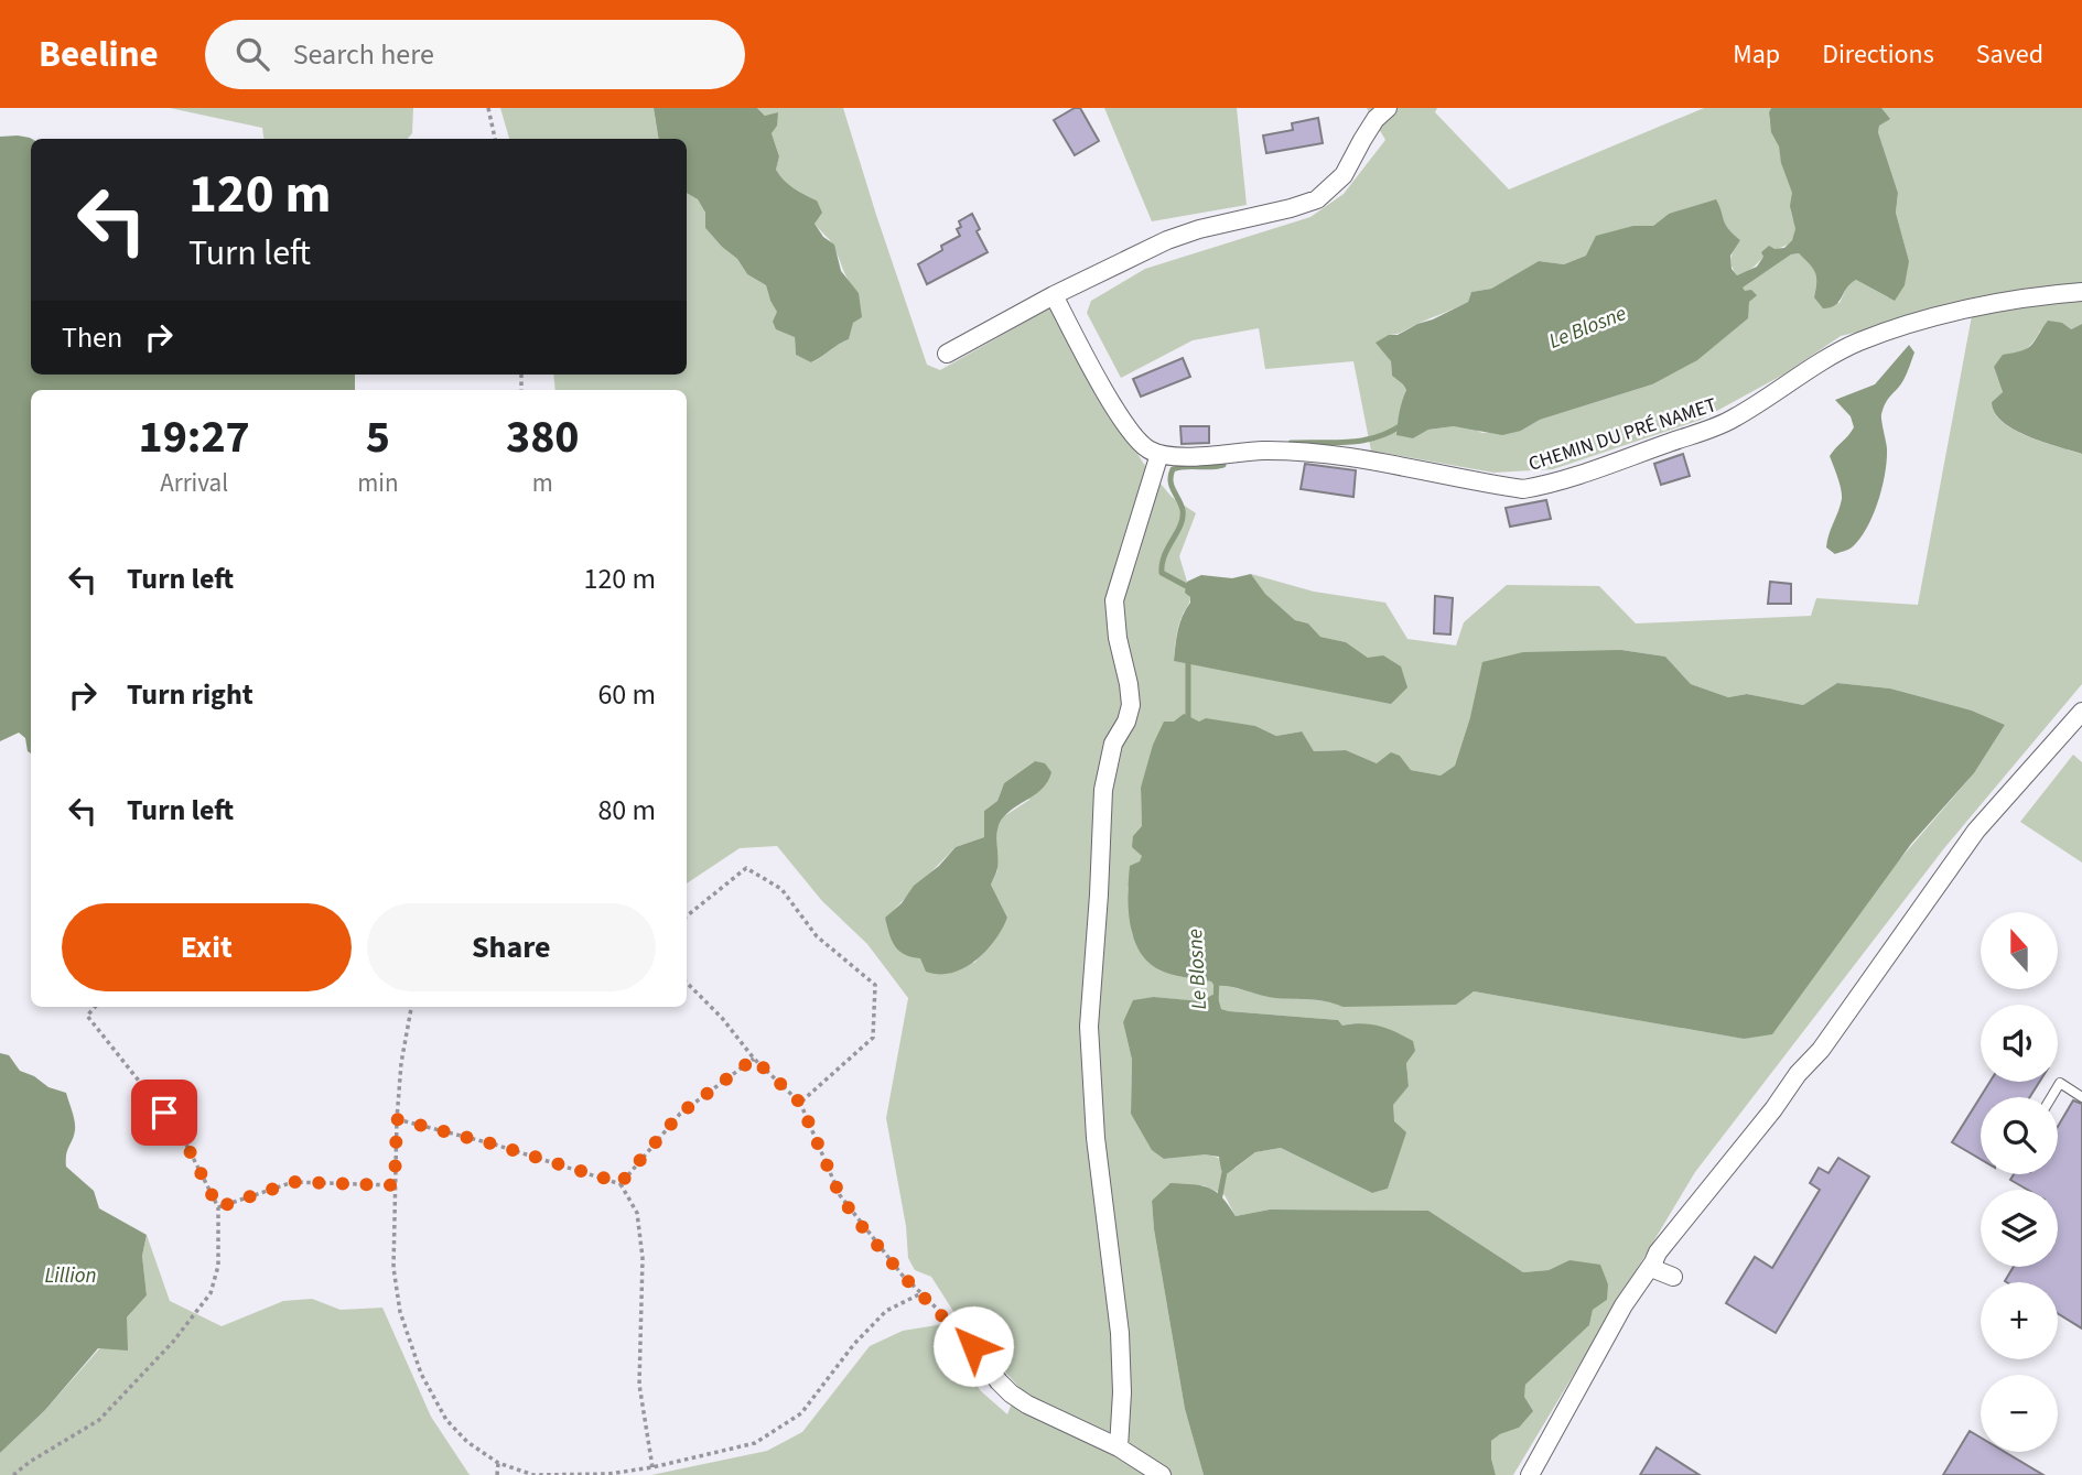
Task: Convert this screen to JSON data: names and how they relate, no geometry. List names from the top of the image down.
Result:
{
  "streets": {
    "street": ["CHEMIN DU PRÉ NAMET"]
  },
  "water": ["Le Blosne", "Lillion"],
  "north": "top",
  "page": {
    "header": "Beeline",
    "search": "Search here",
    "nav": ["Map", "Directions", "Saved"],
    "turn": ["120 m", "Turn left"],
    "then": "Then",
    "eta": [
      "19:27",
      "Arrival",
      "5",
      "min",
      "380",
      "m"
    ],
    "list": [
      {
        "name": "Turn left",
        "value": "120 m"
      },
      {
        "name": "Turn right",
        "value": "60 m"
      },
      {
        "name": "Turn left",
        "value": "80 m"
      }
    ],
    "buttons": ["Exit", "Share"],
    "map_buttons": ["+", "−"]
  }
}
